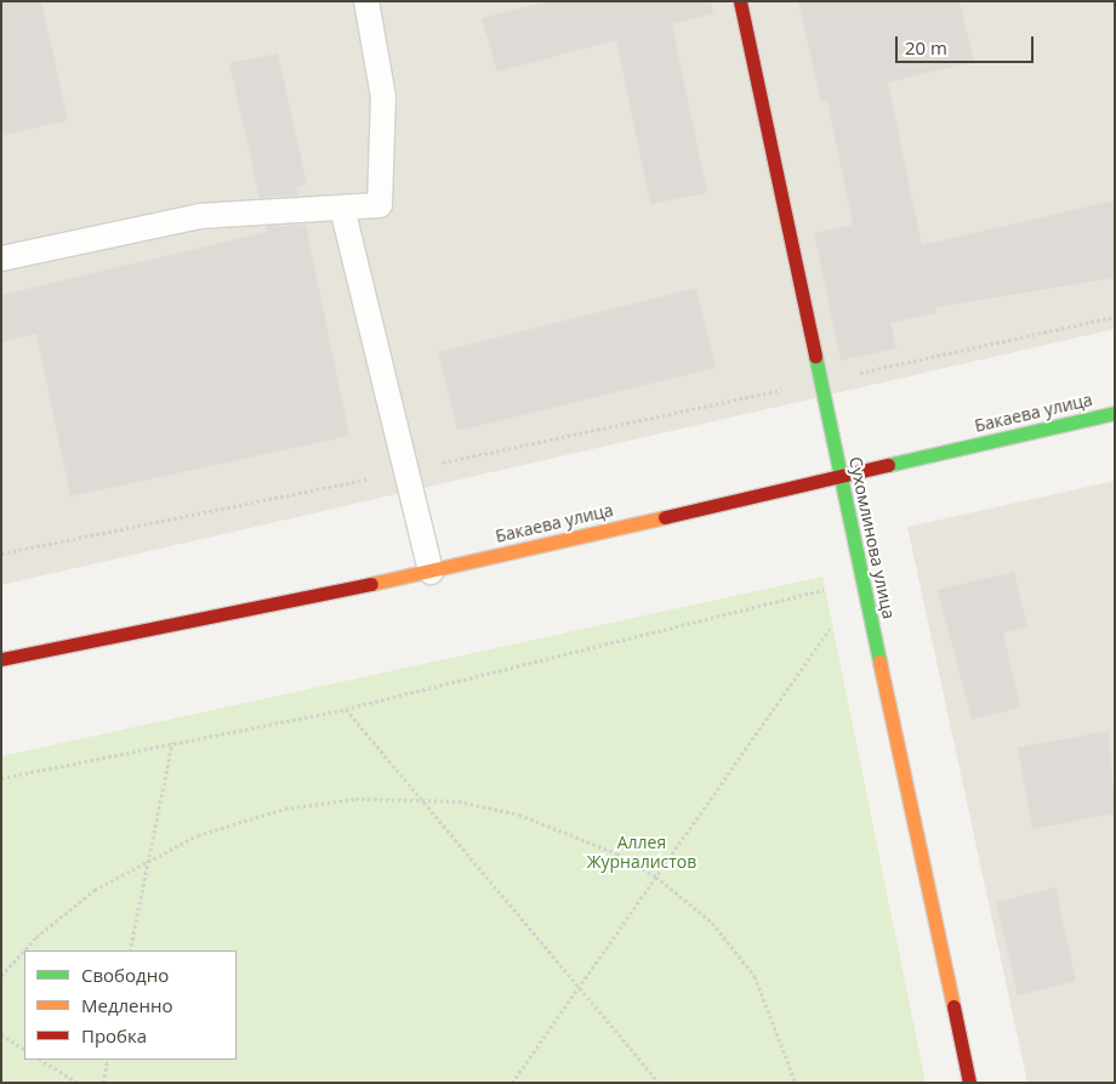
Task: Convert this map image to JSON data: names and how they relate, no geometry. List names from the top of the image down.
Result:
{
  "streets": {
    "main road": ["Бакаева улица", "Сухомлинова улица"]
  },
  "crossings": [
    ["Бакаева улица", "Сухомлинова улица"]
  ],
  "parks": ["Аллея Журналистов"],
  "legend": ["Свободно", "Медленно", "Пробка"],
  "scale_bar": "20 m"
}
